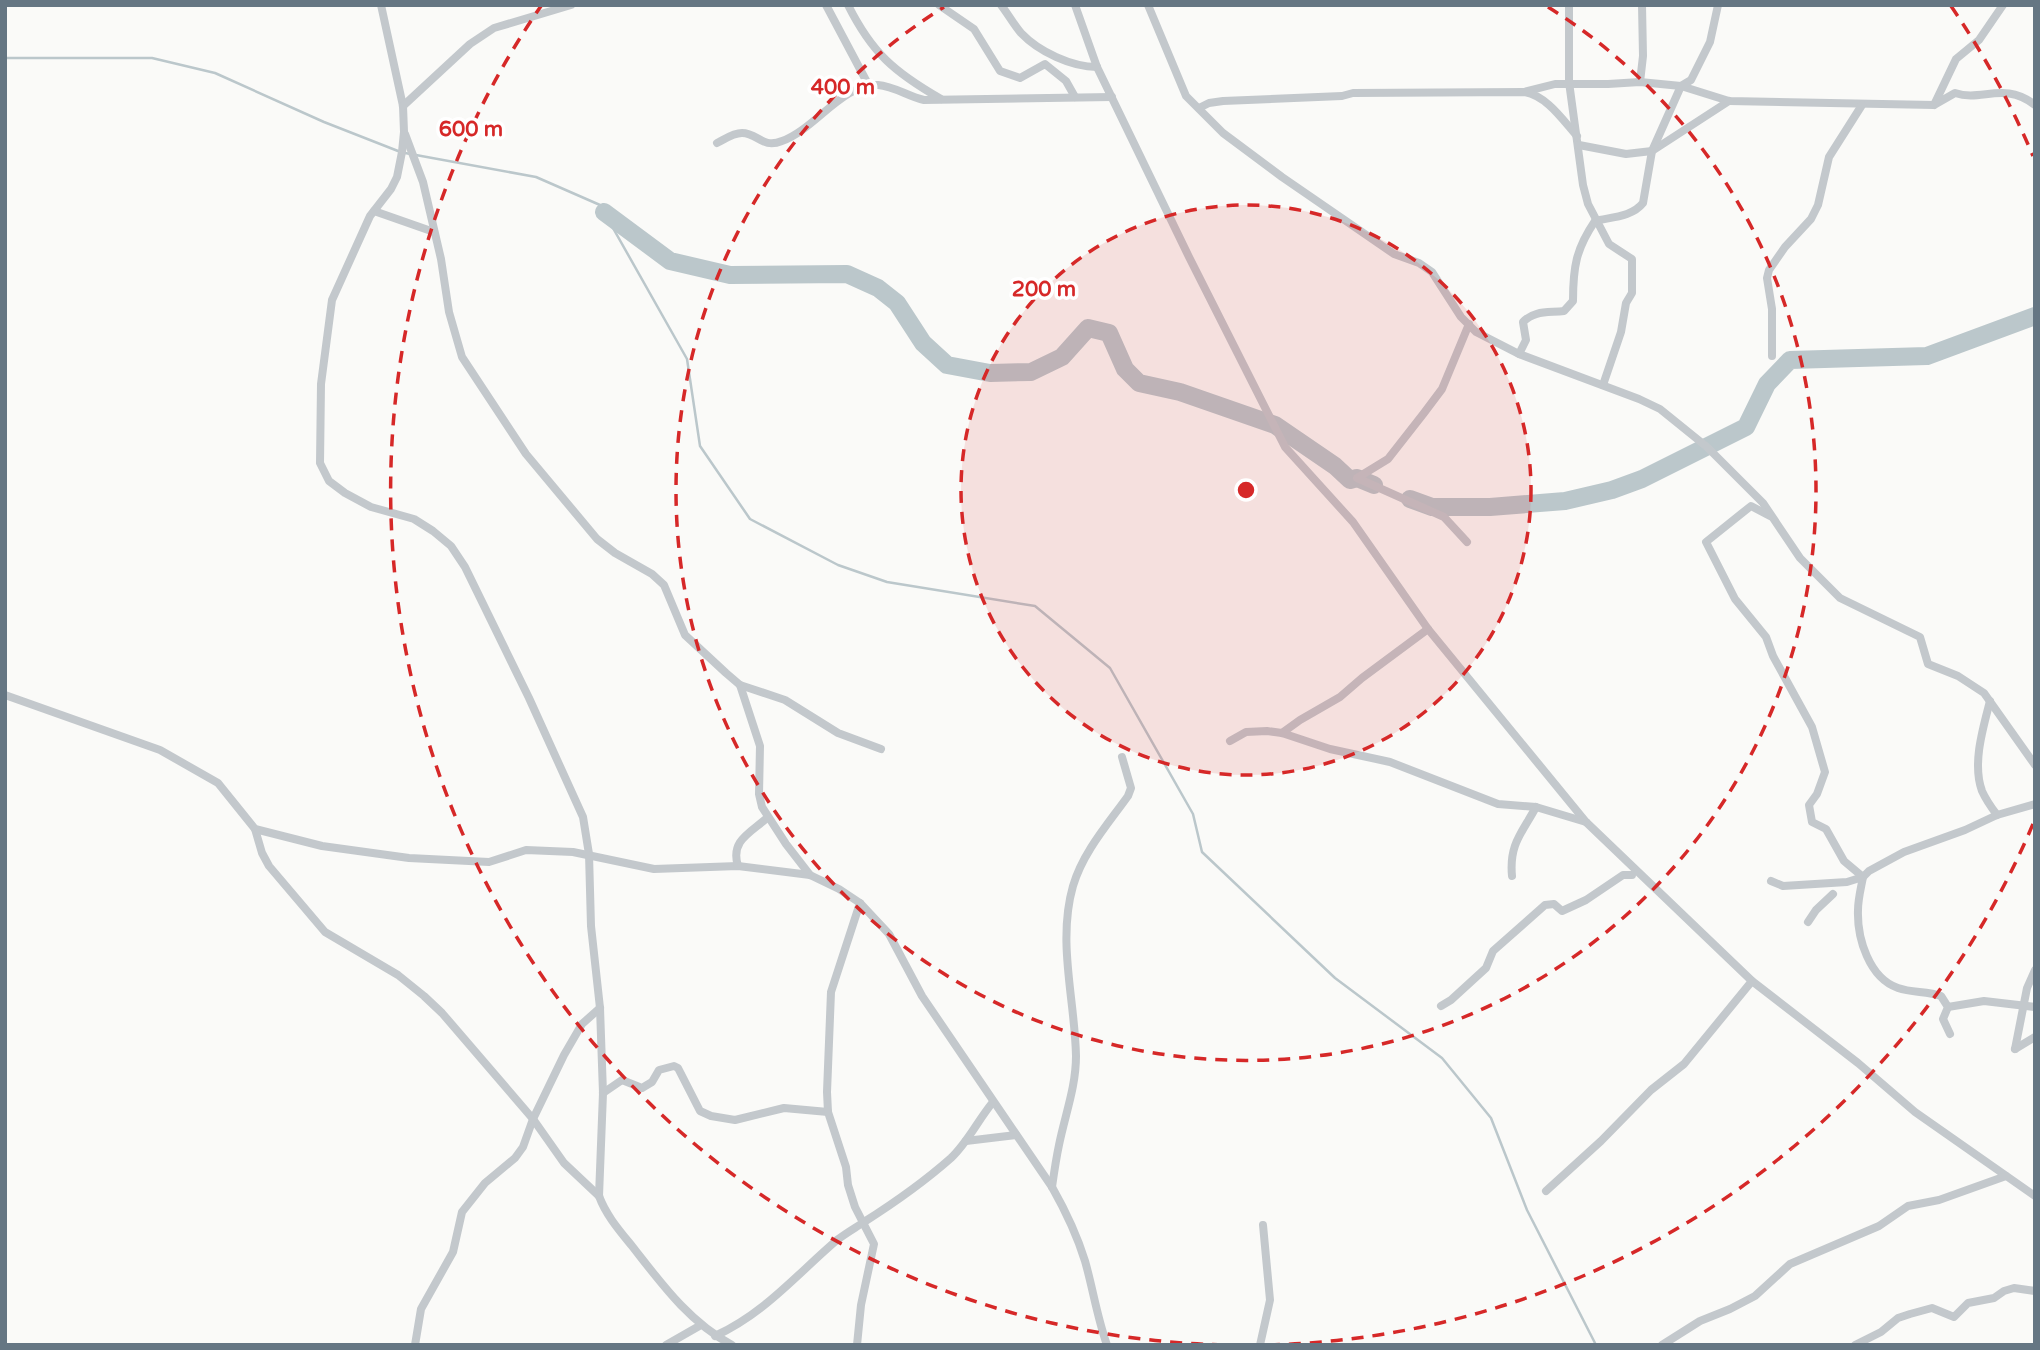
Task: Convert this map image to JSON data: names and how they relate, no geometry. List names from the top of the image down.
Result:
{
  "rings": ["400 m", "600 m", "200 m"]
}
